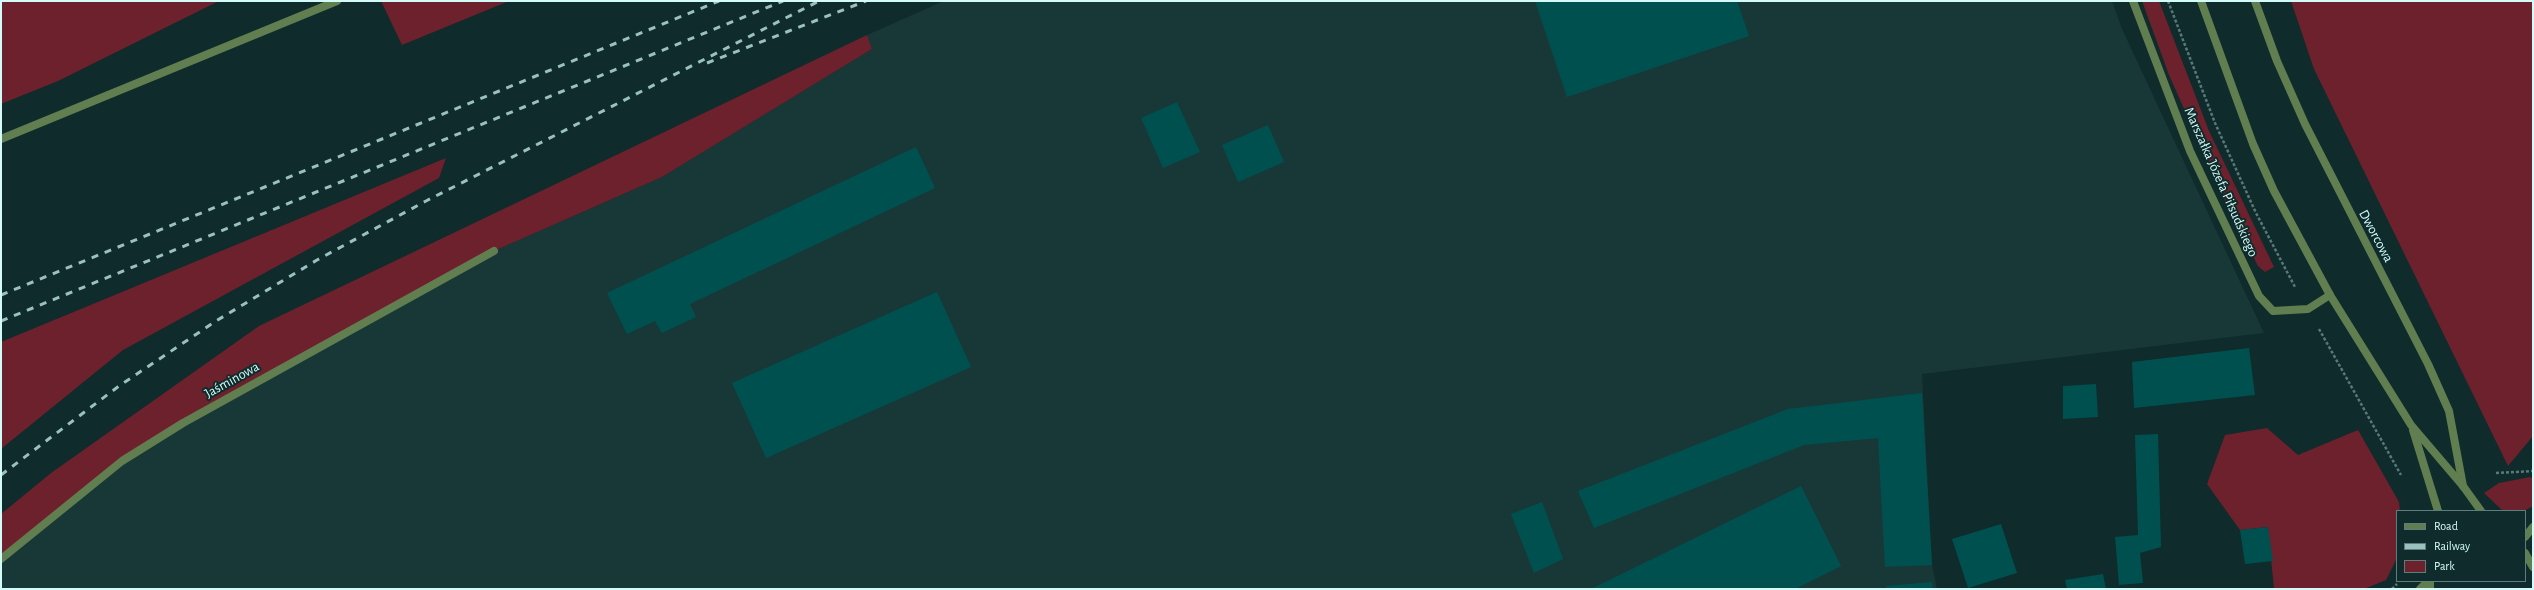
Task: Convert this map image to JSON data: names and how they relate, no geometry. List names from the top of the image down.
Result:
{
  "streets": {
    "street": ["Marszałka Józefa Piłsudskiego", "Dworcowa", "Jaśminowa"]
  },
  "legend": ["Road", "Railway", "Park"]
}
